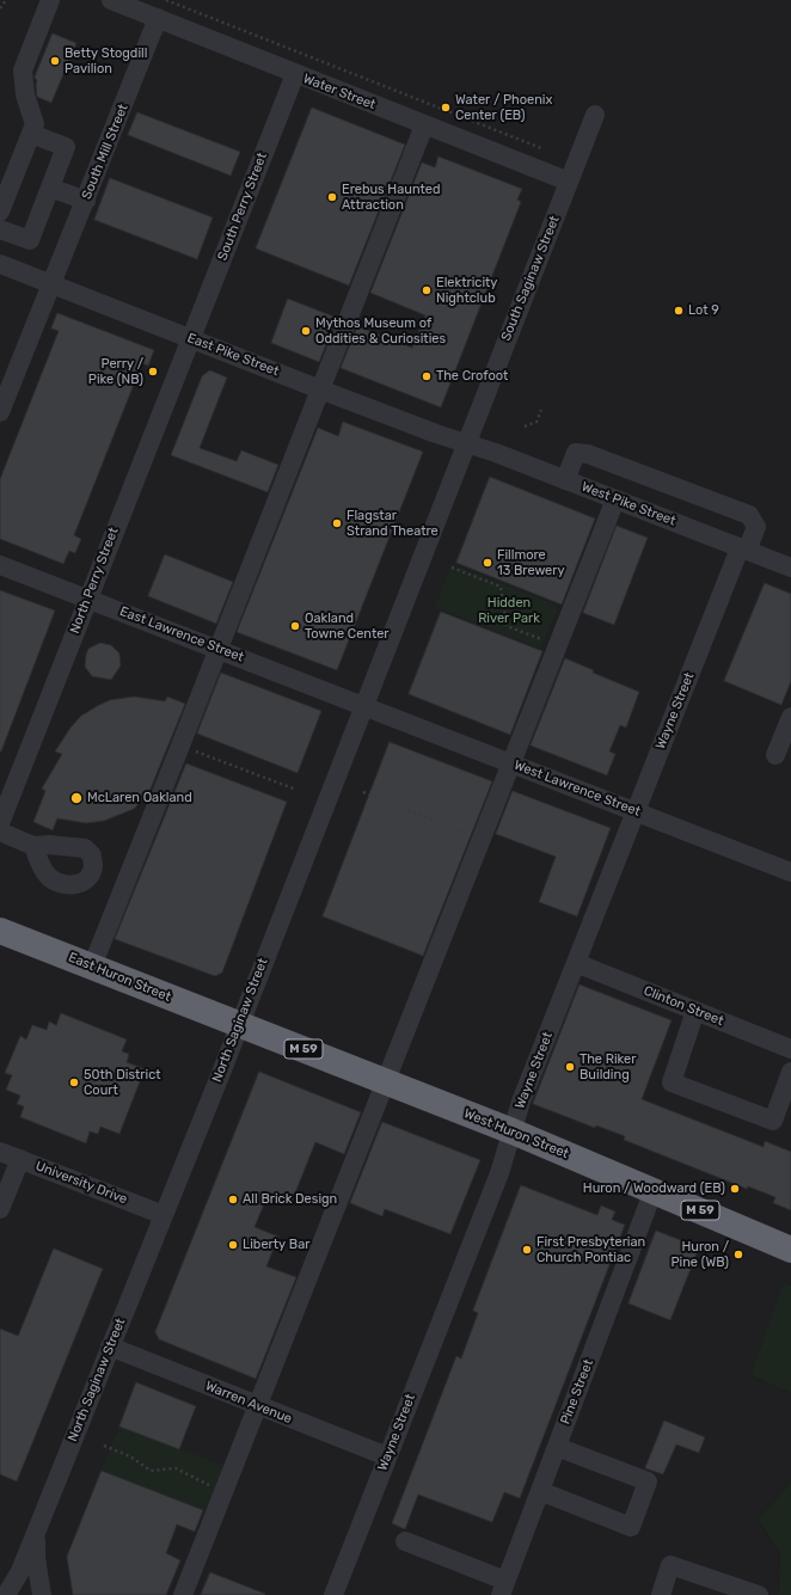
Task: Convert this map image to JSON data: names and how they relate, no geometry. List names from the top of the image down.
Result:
{
  "streets": {
    "highway": ["East Huron Street", "M 59", "West Huron Street"],
    "street": [
      "Water Street",
      "South Mill Street",
      "South Perry Street",
      "South Saginaw Street",
      "East Pike Street",
      "West Pike Street",
      "North Perry Street",
      "East Lawrence Street",
      "Wayne Street",
      "West Lawrence Street",
      "Clinton Street",
      "North Saginaw Street",
      "University Drive",
      "Pine Street",
      "Warren Avenue"
    ]
  },
  "crossings": [
    ["Water Street", "South Mill Street"],
    ["Water Street", "South Perry Street"],
    ["Water Street", "South Saginaw Street"],
    ["South Mill Street", "East Pike Street"],
    ["South Perry Street", "East Pike Street"],
    ["South Perry Street", "North Perry Street"],
    ["South Saginaw Street", "East Pike Street"],
    ["South Saginaw Street", "West Pike Street"],
    ["South Saginaw Street", "North Saginaw Street"],
    ["East Pike Street", "West Pike Street"],
    ["East Pike Street", "North Perry Street"],
    ["East Pike Street", "North Saginaw Street"],
    ["West Pike Street", "Wayne Street"],
    ["West Pike Street", "North Saginaw Street"],
    ["North Perry Street", "East Lawrence Street"],
    ["East Lawrence Street", "West Lawrence Street"],
    ["East Lawrence Street", "North Saginaw Street"],
    ["Wayne Street", "West Lawrence Street"],
    ["Wayne Street", "Clinton Street"],
    ["Wayne Street", "West Huron Street"],
    ["Wayne Street", "Warren Avenue"],
    ["West Lawrence Street", "North Saginaw Street"],
    ["East Huron Street", "North Saginaw Street"],
    ["East Huron Street", "West Huron Street"],
    ["North Saginaw Street", "West Huron Street"],
    ["North Saginaw Street", "University Drive"],
    ["North Saginaw Street", "Warren Avenue"],
    ["West Huron Street", "Pine Street"]
  ],
  "parks": ["Hidden River Park"],
  "places": [
    "Betty Stogdill Pavilion",
    "Water / Phoenix Center (EB)",
    "Erebus Haunted Attraction",
    "Elektricity Nightclub",
    "Lot 9",
    "Mythos Museum of Oddities & Curiosities",
    "Perry / Pike (NB)",
    "The Crofoot",
    "Flagstar Strand Theatre",
    "Fillmore 13 Brewery",
    "Oakland Towne Center",
    "McLaren Oakland",
    "The Riker Building",
    "50th District Court",
    "Huron / Woodward (EB)",
    "All Brick Design",
    "Liberty Bar",
    "First Presbyterian Church Pontiac",
    "Huron / Pine (WB)"
  ]
}
